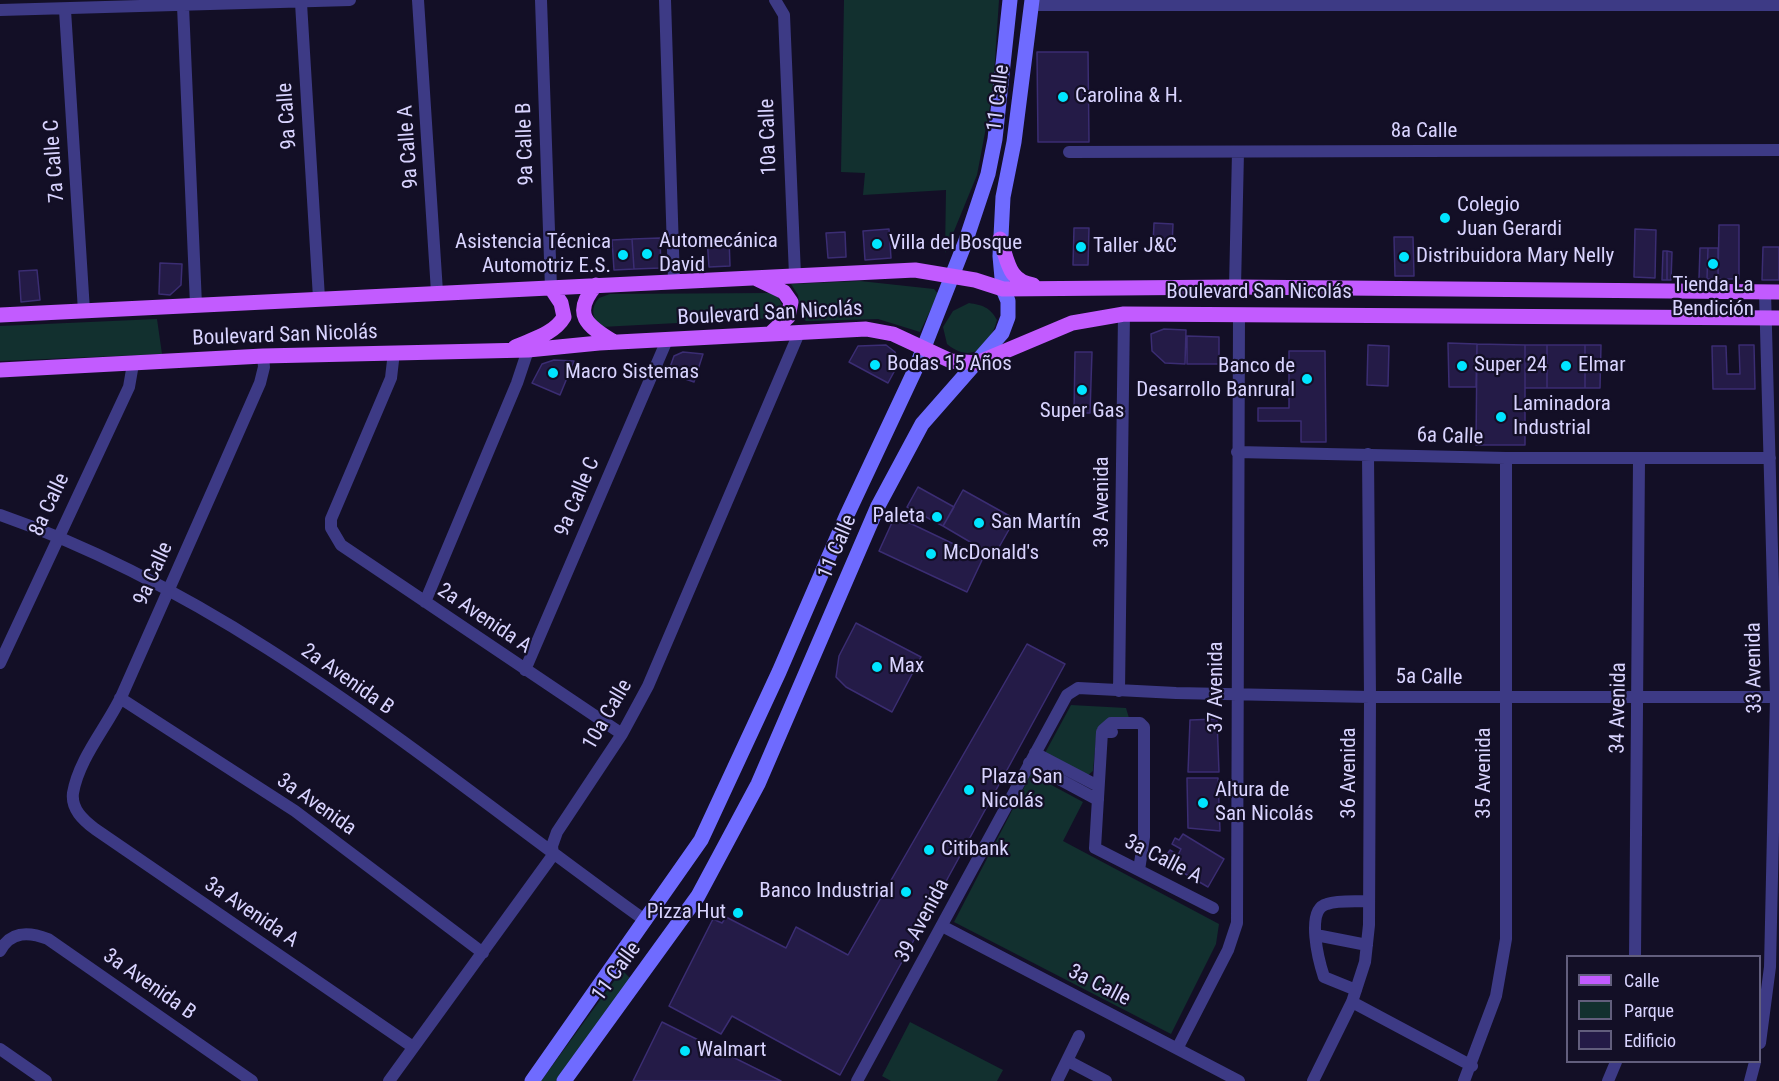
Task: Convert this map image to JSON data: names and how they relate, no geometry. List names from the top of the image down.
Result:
{
  "streets": {
    "main road": ["11 Calle", "Boulevard San Nicolás"],
    "street": [
      "9a Calle",
      "8a Calle",
      "10a Calle",
      "9a Calle B",
      "9a Calle A",
      "7a Calle C",
      "6a Calle",
      "9a Calle C",
      "38 Avenida",
      "2a Avenida A",
      "33 Avenida",
      "5a Calle",
      "2a Avenida B",
      "37 Avenida",
      "34 Avenida",
      "36 Avenida",
      "35 Avenida",
      "3a Avenida",
      "3a Calle A",
      "3a Avenida A",
      "39 Avenida",
      "3a Avenida B",
      "3a Calle"
    ]
  },
  "crossings": [
    ["11 Calle", "Boulevard San Nicolás"],
    ["11 Calle", "2a Avenida B"],
    ["9a Calle", "Boulevard San Nicolás"],
    ["9a Calle", "2a Avenida B"],
    ["9a Calle", "3a Avenida"],
    ["9a Calle", "3a Avenida A"],
    ["8a Calle", "Boulevard San Nicolás"],
    ["8a Calle", "2a Avenida B"],
    ["10a Calle", "Boulevard San Nicolás"],
    ["10a Calle", "2a Avenida A"],
    ["10a Calle", "2a Avenida B"],
    ["10a Calle", "3a Avenida"],
    ["10a Calle", "3a Avenida A"],
    ["9a Calle B", "Boulevard San Nicolás"],
    ["9a Calle A", "Boulevard San Nicolás"],
    ["7a Calle C", "Boulevard San Nicolás"],
    ["Boulevard San Nicolás", "9a Calle C"],
    ["Boulevard San Nicolás", "38 Avenida"],
    ["Boulevard San Nicolás", "2a Avenida A"],
    ["Boulevard San Nicolás", "33 Avenida"],
    ["Boulevard San Nicolás", "37 Avenida"],
    ["6a Calle", "33 Avenida"],
    ["6a Calle", "37 Avenida"],
    ["6a Calle", "34 Avenida"],
    ["6a Calle", "36 Avenida"],
    ["6a Calle", "35 Avenida"],
    ["9a Calle C", "2a Avenida A"],
    ["38 Avenida", "5a Calle"],
    ["33 Avenida", "5a Calle"],
    ["5a Calle", "37 Avenida"],
    ["5a Calle", "34 Avenida"],
    ["5a Calle", "36 Avenida"],
    ["5a Calle", "35 Avenida"],
    ["5a Calle", "39 Avenida"],
    ["37 Avenida", "3a Calle"],
    ["39 Avenida", "3a Calle"]
  ],
  "places": [
    "Carolina & H.",
    "Colegio Juan Gerardi",
    "Villa del Bosque",
    "Taller J&C",
    "Automecánica David",
    "Asistencia Técnica Automotriz E.S.",
    "Distribuidora Mary Nelly",
    "Tienda La Bendición",
    "Bodas 15 Años",
    "Super 24",
    "Elmar",
    "Macro Sistemas",
    "Banco de Desarrollo Banrural",
    "Super Gas",
    "Laminadora Industrial",
    "Paleta",
    "San Martín",
    "McDonald's",
    "Max",
    "Plaza San Nicolás",
    "Altura de San Nicolás",
    "Citibank",
    "Banco Industrial",
    "Pizza Hut",
    "Walmart"
  ],
  "legend": ["Calle", "Parque", "Edificio"]
}
